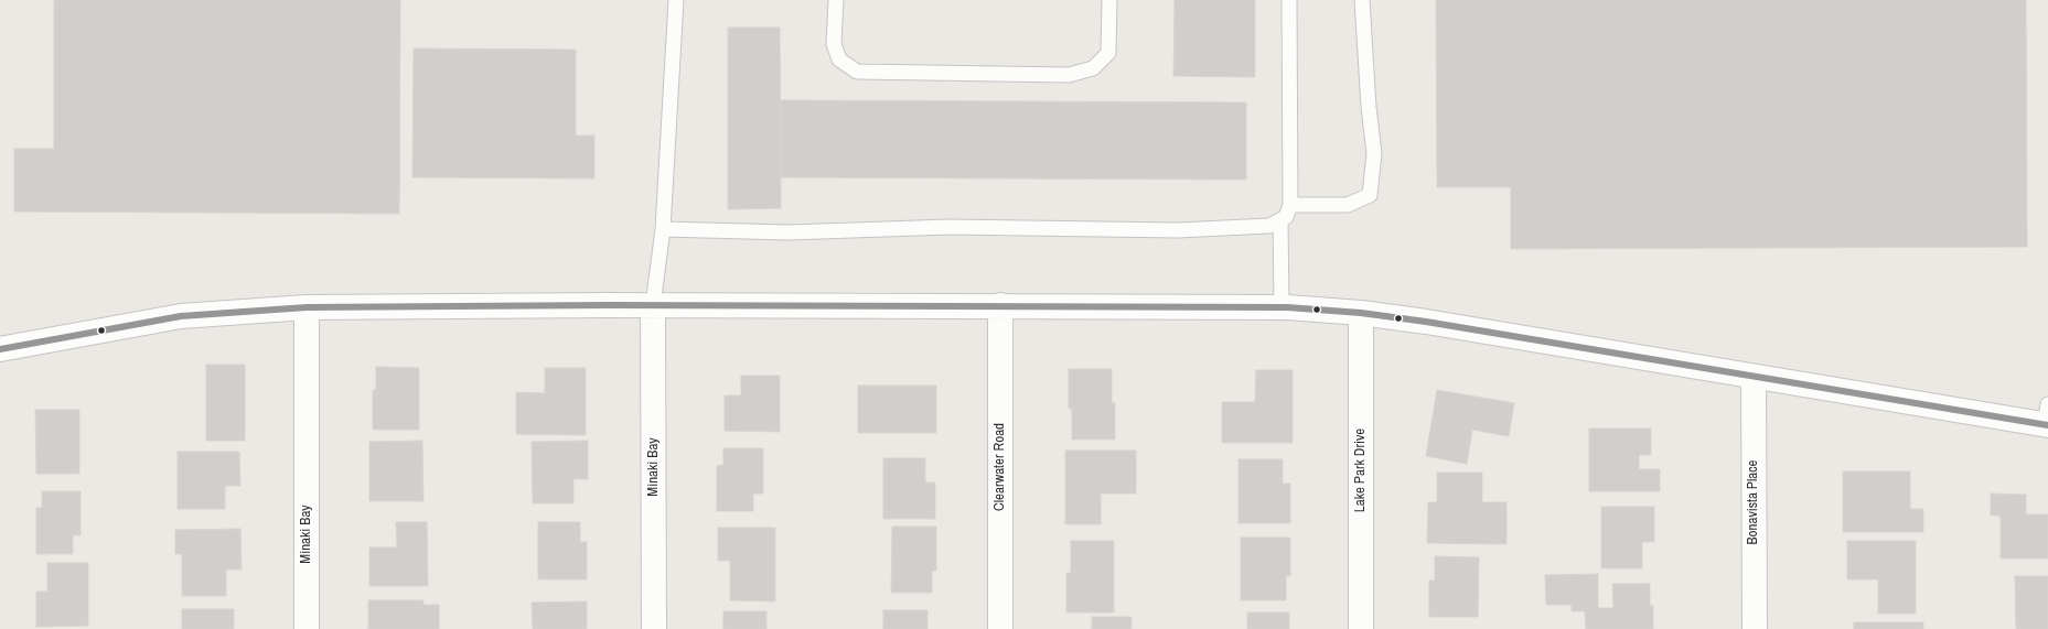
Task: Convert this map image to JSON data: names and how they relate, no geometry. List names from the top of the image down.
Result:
{
  "streets": {
    "street": [
      "Minaki Bay",
      "Clearwater Road",
      "Lake Park Drive",
      "Bonavista Place"
    ]
  }
}
